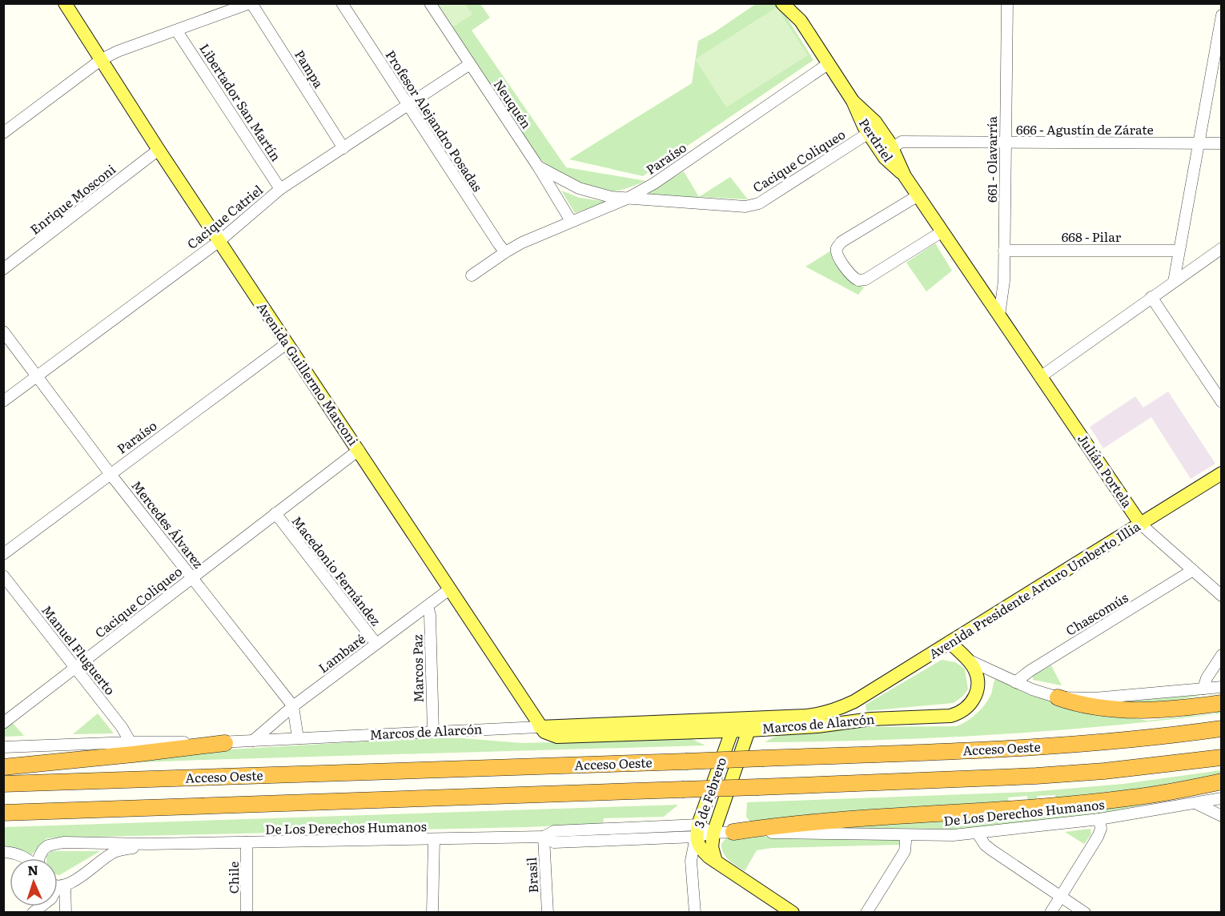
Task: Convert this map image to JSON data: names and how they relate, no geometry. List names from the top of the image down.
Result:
{
  "streets": {
    "highway": ["Acceso Oeste"],
    "main road": [
      "Perdriel",
      "Avenida Guillermo Marconi",
      "Julián Portela",
      "Avenida Presidente Arturo Umberto Illia",
      "Marcos de Alarcón",
      "3 de Febrero"
    ],
    "street": [
      "Pampa",
      "Libertador San Martín",
      "Neuquén",
      "Profesor Alejandro Posadas",
      "666 - Agustín de Zárate",
      "Paraíso",
      "661 - Olavarría",
      "Cacique Coliqueo",
      "Enrique Mosconi",
      "Cacique Catriel",
      "668 - Pilar",
      "Mercedes Álvarez",
      "Macedonio Fernández",
      "Chascomús",
      "Manuel Fluguerto",
      "Lambaré",
      "Marcos Paz",
      "De Los Derechos Humanos",
      "Brasil",
      "Chile"
    ]
  },
  "crossings": [
    ["Pampa", "Cacique Catriel"],
    ["Libertador San Martín", "Cacique Catriel"],
    ["Neuquén", "Paraíso"],
    ["Neuquén", "Cacique Coliqueo"],
    ["Neuquén", "Cacique Catriel"],
    ["Profesor Alejandro Posadas", "Paraíso"],
    ["Profesor Alejandro Posadas", "Cacique Catriel"],
    ["666 - Agustín de Zárate", "661 - Olavarría"],
    ["Perdriel", "Cacique Coliqueo"],
    ["Perdriel", "Julián Portela"],
    ["Paraíso", "Cacique Coliqueo"],
    ["Paraíso", "Avenida Guillermo Marconi"],
    ["Paraíso", "Mercedes Álvarez"],
    ["661 - Olavarría", "668 - Pilar"],
    ["661 - Olavarría", "Julián Portela"],
    ["Cacique Coliqueo", "Avenida Guillermo Marconi"],
    ["Cacique Coliqueo", "Mercedes Álvarez"],
    ["Cacique Coliqueo", "Macedonio Fernández"],
    ["Cacique Coliqueo", "Manuel Fluguerto"],
    ["Enrique Mosconi", "Avenida Guillermo Marconi"],
    ["Cacique Catriel", "Avenida Guillermo Marconi"],
    ["Cacique Catriel", "Mercedes Álvarez"],
    ["Avenida Guillermo Marconi", "Lambaré"],
    ["Avenida Guillermo Marconi", "Marcos de Alarcón"],
    ["Julián Portela", "Avenida Presidente Arturo Umberto Illia"],
    ["Julián Portela", "Chascomús"],
    ["Mercedes Álvarez", "Lambaré"],
    ["Mercedes Álvarez", "Marcos de Alarcón"],
    ["Macedonio Fernández", "Lambaré"],
    ["Avenida Presidente Arturo Umberto Illia", "Marcos de Alarcón"],
    ["Chascomús", "Marcos de Alarcón"],
    ["Manuel Fluguerto", "Marcos de Alarcón"],
    ["Lambaré", "Marcos Paz"],
    ["Lambaré", "Marcos de Alarcón"],
    ["Marcos Paz", "Marcos de Alarcón"],
    ["Marcos de Alarcón", "3 de Febrero"],
    ["3 de Febrero", "De Los Derechos Humanos"],
    ["De Los Derechos Humanos", "Brasil"],
    ["De Los Derechos Humanos", "Chile"]
  ],
  "north": "top"
}
